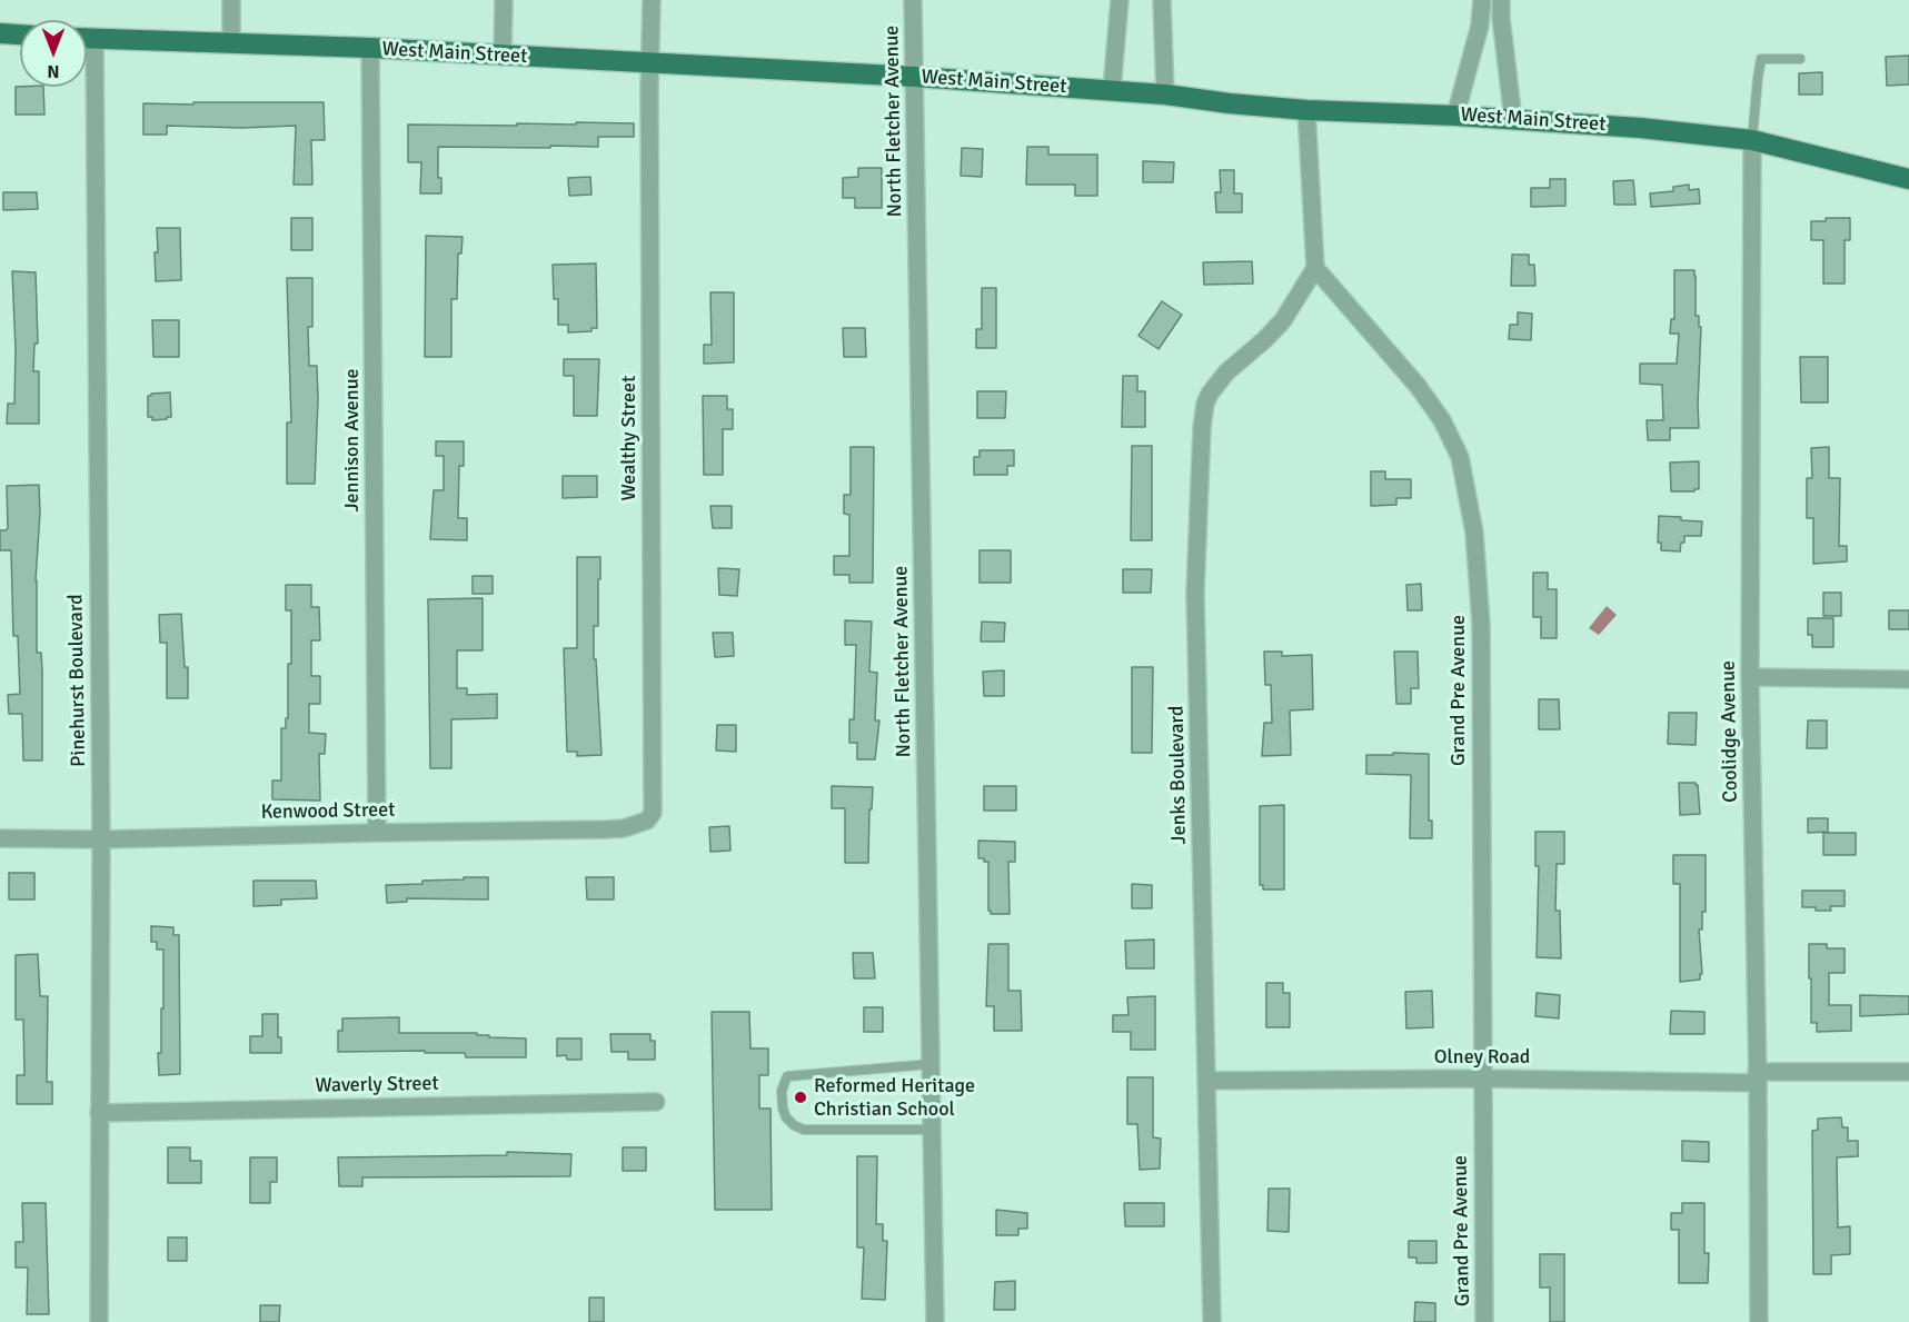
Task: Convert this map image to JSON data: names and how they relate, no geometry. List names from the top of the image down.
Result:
{
  "streets": {
    "main road": ["West Main Street"],
    "street": [
      "North Fletcher Avenue",
      "Wealthy Street",
      "Jennison Avenue",
      "Pinehurst Boulevard",
      "Grand Pre Avenue",
      "Coolidge Avenue",
      "Jenks Boulevard",
      "Kenwood Street",
      "Olney Road",
      "Waverly Street"
    ]
  },
  "crossings": [
    ["West Main Street", "North Fletcher Avenue"],
    ["West Main Street", "Wealthy Street"],
    ["West Main Street", "Jennison Avenue"],
    ["West Main Street", "Pinehurst Boulevard"],
    ["West Main Street", "Coolidge Avenue"],
    ["Wealthy Street", "Kenwood Street"],
    ["Jennison Avenue", "Kenwood Street"],
    ["Pinehurst Boulevard", "Kenwood Street"],
    ["Pinehurst Boulevard", "Waverly Street"],
    ["Grand Pre Avenue", "Jenks Boulevard"],
    ["Grand Pre Avenue", "Olney Road"],
    ["Coolidge Avenue", "Olney Road"],
    ["Jenks Boulevard", "Olney Road"]
  ],
  "places": ["Reformed Heritage Christian School"],
  "north": "bottom"
}
